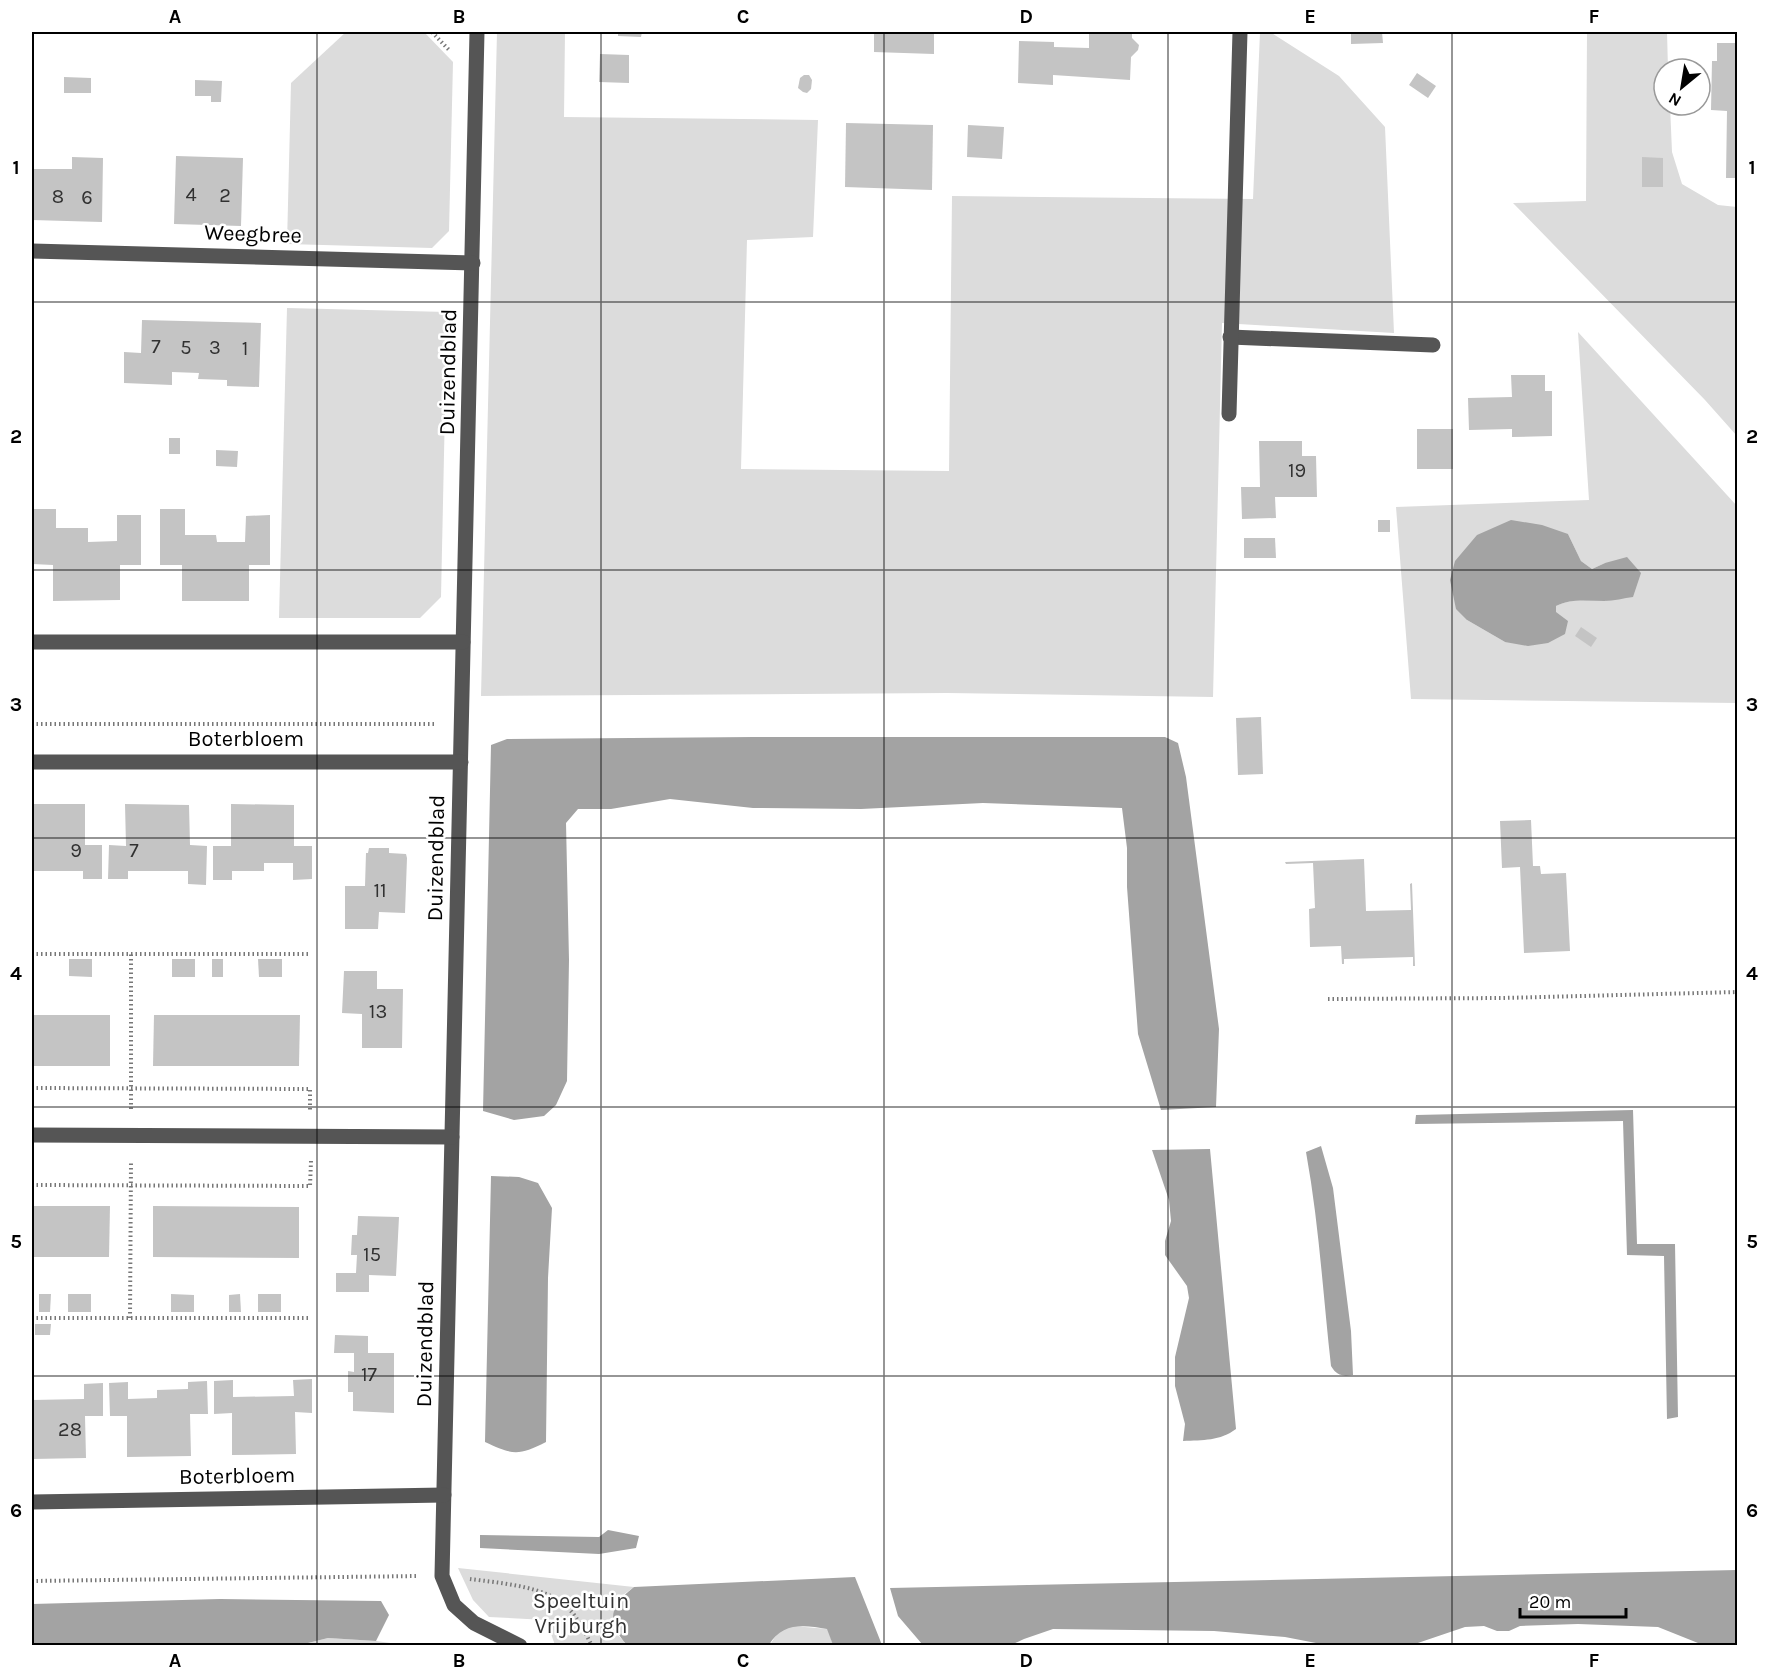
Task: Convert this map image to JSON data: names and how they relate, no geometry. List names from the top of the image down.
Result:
{
  "streets": {
    "street": ["Weegbree", "Duizendblad", "Boterbloem"]
  },
  "crossings": [
    ["Weegbree", "Duizendblad"],
    ["Duizendblad", "Boterbloem"]
  ],
  "parks": ["Speeltuin Vrijburgh"],
  "house_numbers": [
    "4",
    "2",
    "8",
    "6",
    "7",
    "5",
    "3",
    "1",
    "19",
    "9",
    "7",
    "11",
    "13",
    "15",
    "17",
    "28"
  ],
  "scale_bar": "20 m",
  "north": "bottom left",
  "grid": {
    "columns": [
      "A",
      "B",
      "C",
      "D",
      "E",
      "F"
    ],
    "rows": [
      "1",
      "2",
      "3",
      "4",
      "5",
      "6"
    ]
  }
}
